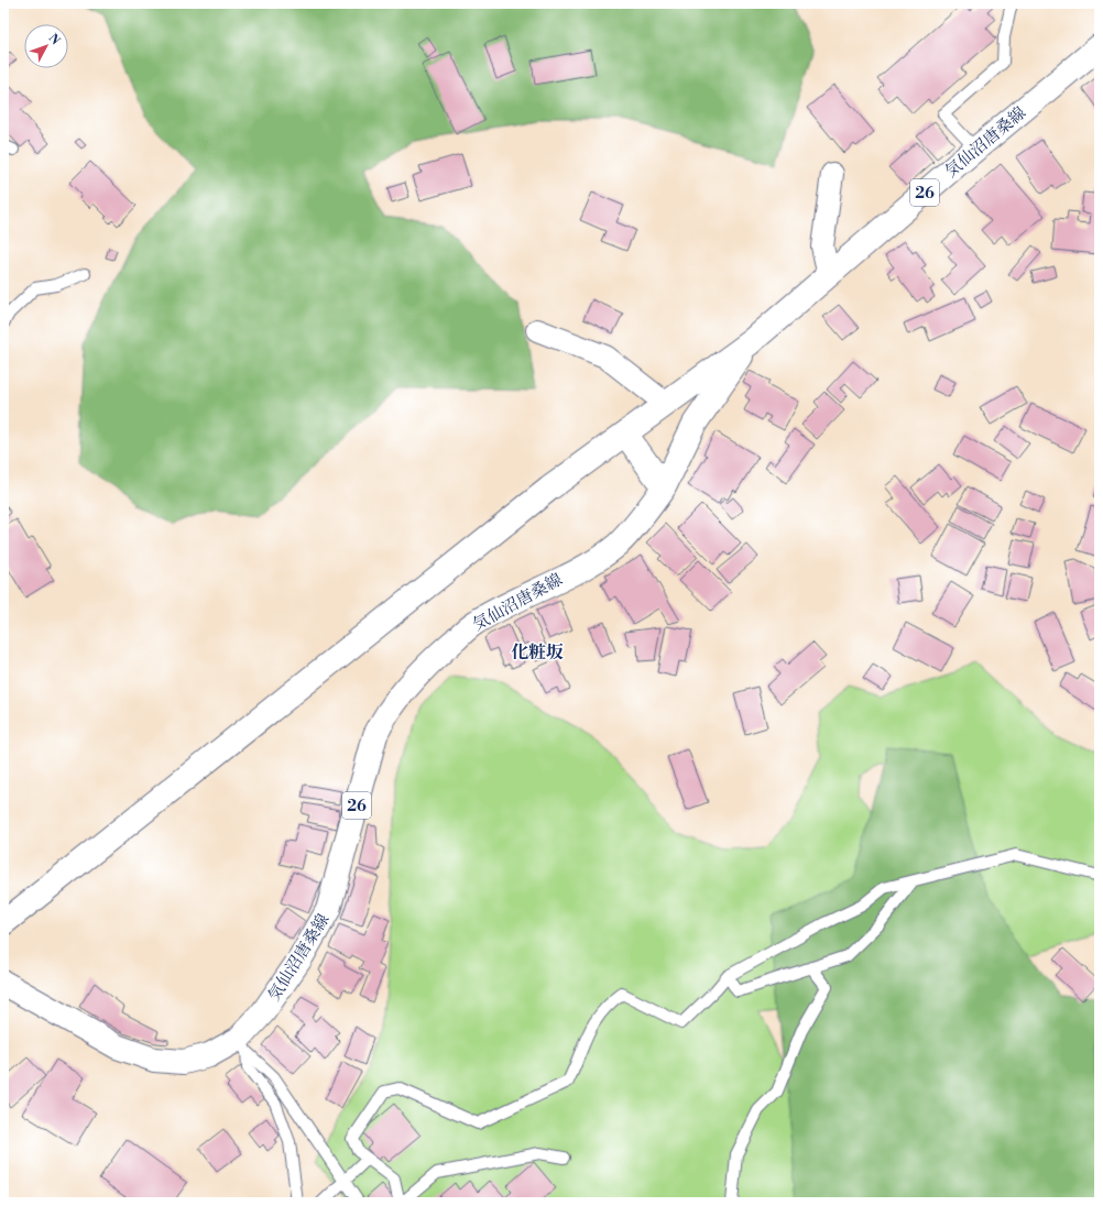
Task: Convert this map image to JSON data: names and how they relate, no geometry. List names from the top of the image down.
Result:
{
  "streets": {
    "main road": ["気仙沼唐桑線", "26"]
  },
  "districts": ["化粧坂"],
  "north": "top right"
}
